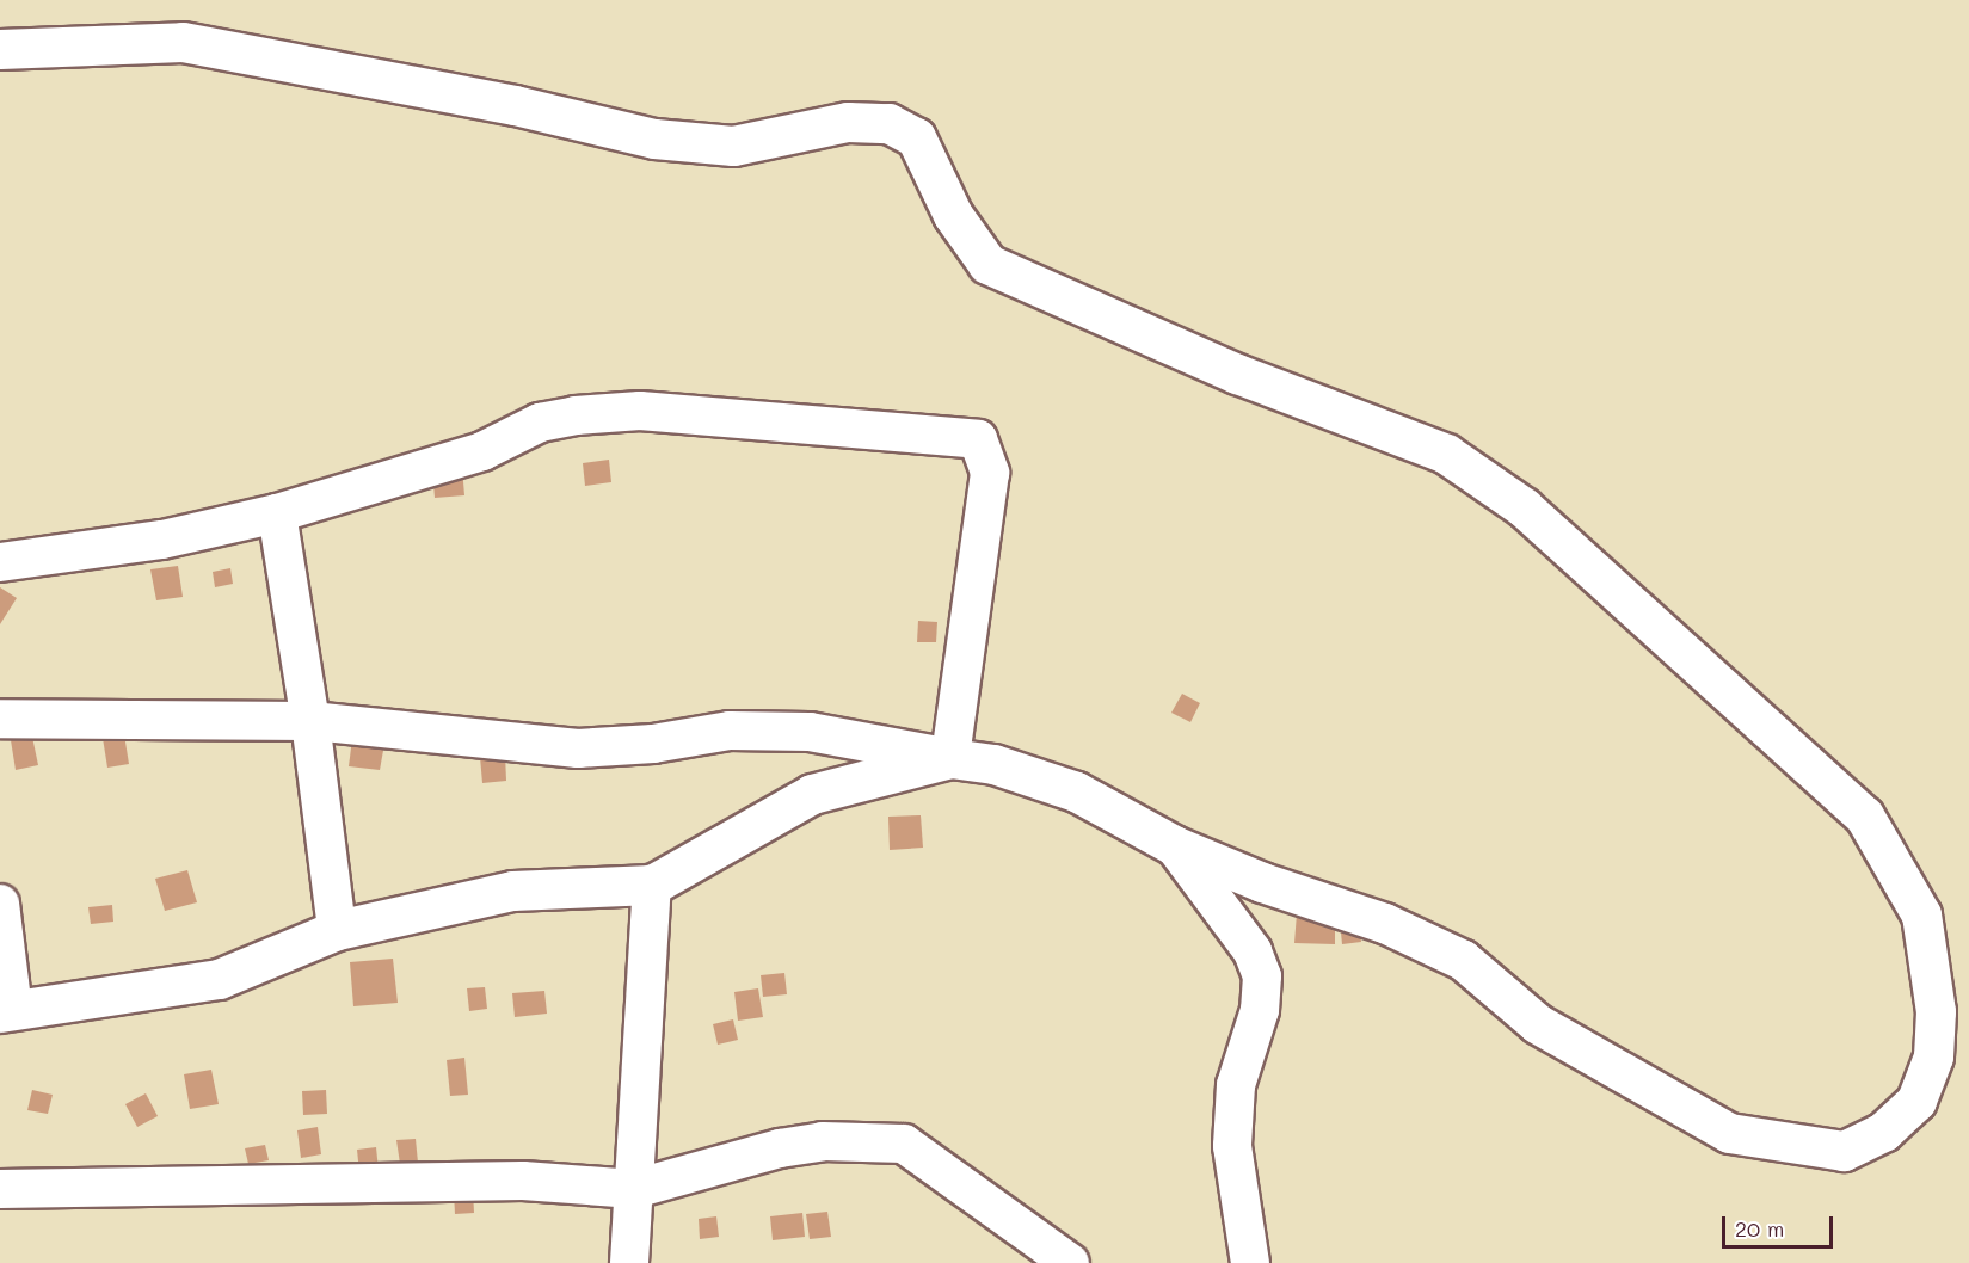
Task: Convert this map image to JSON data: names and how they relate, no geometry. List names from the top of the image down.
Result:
{
  "scale_bar": "20 m"
}
